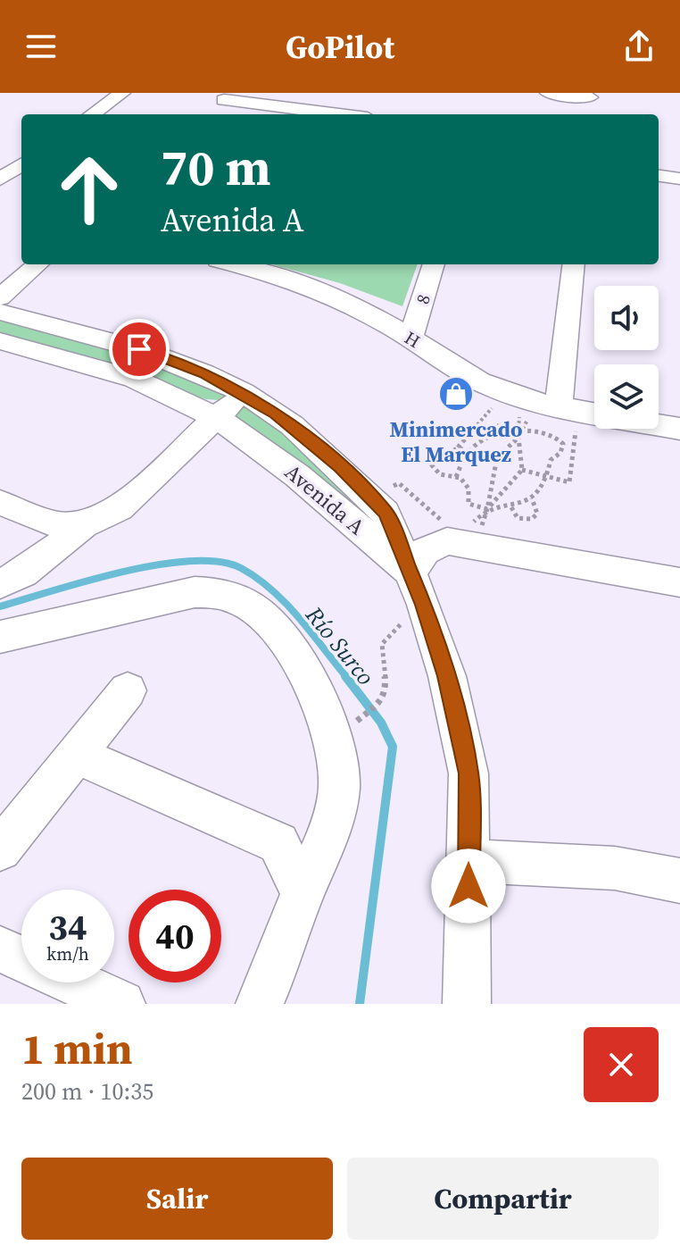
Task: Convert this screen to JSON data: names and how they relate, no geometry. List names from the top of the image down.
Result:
{
  "streets": {
    "street": ["8", "H", "Avenida A"]
  },
  "crossings": [
    ["8", "H"]
  ],
  "water": ["Río Surco"],
  "places": {
    "shop": ["Minimercado El Marquez"]
  },
  "page": {
    "header": "GoPilot",
    "turn": ["70 m", "Avenida A"],
    "speed": "34 km/h",
    "limit": "40",
    "heading": ["1 min", "200 m · 10:35"],
    "buttons": ["Salir", "Compartir"]
  }
}
